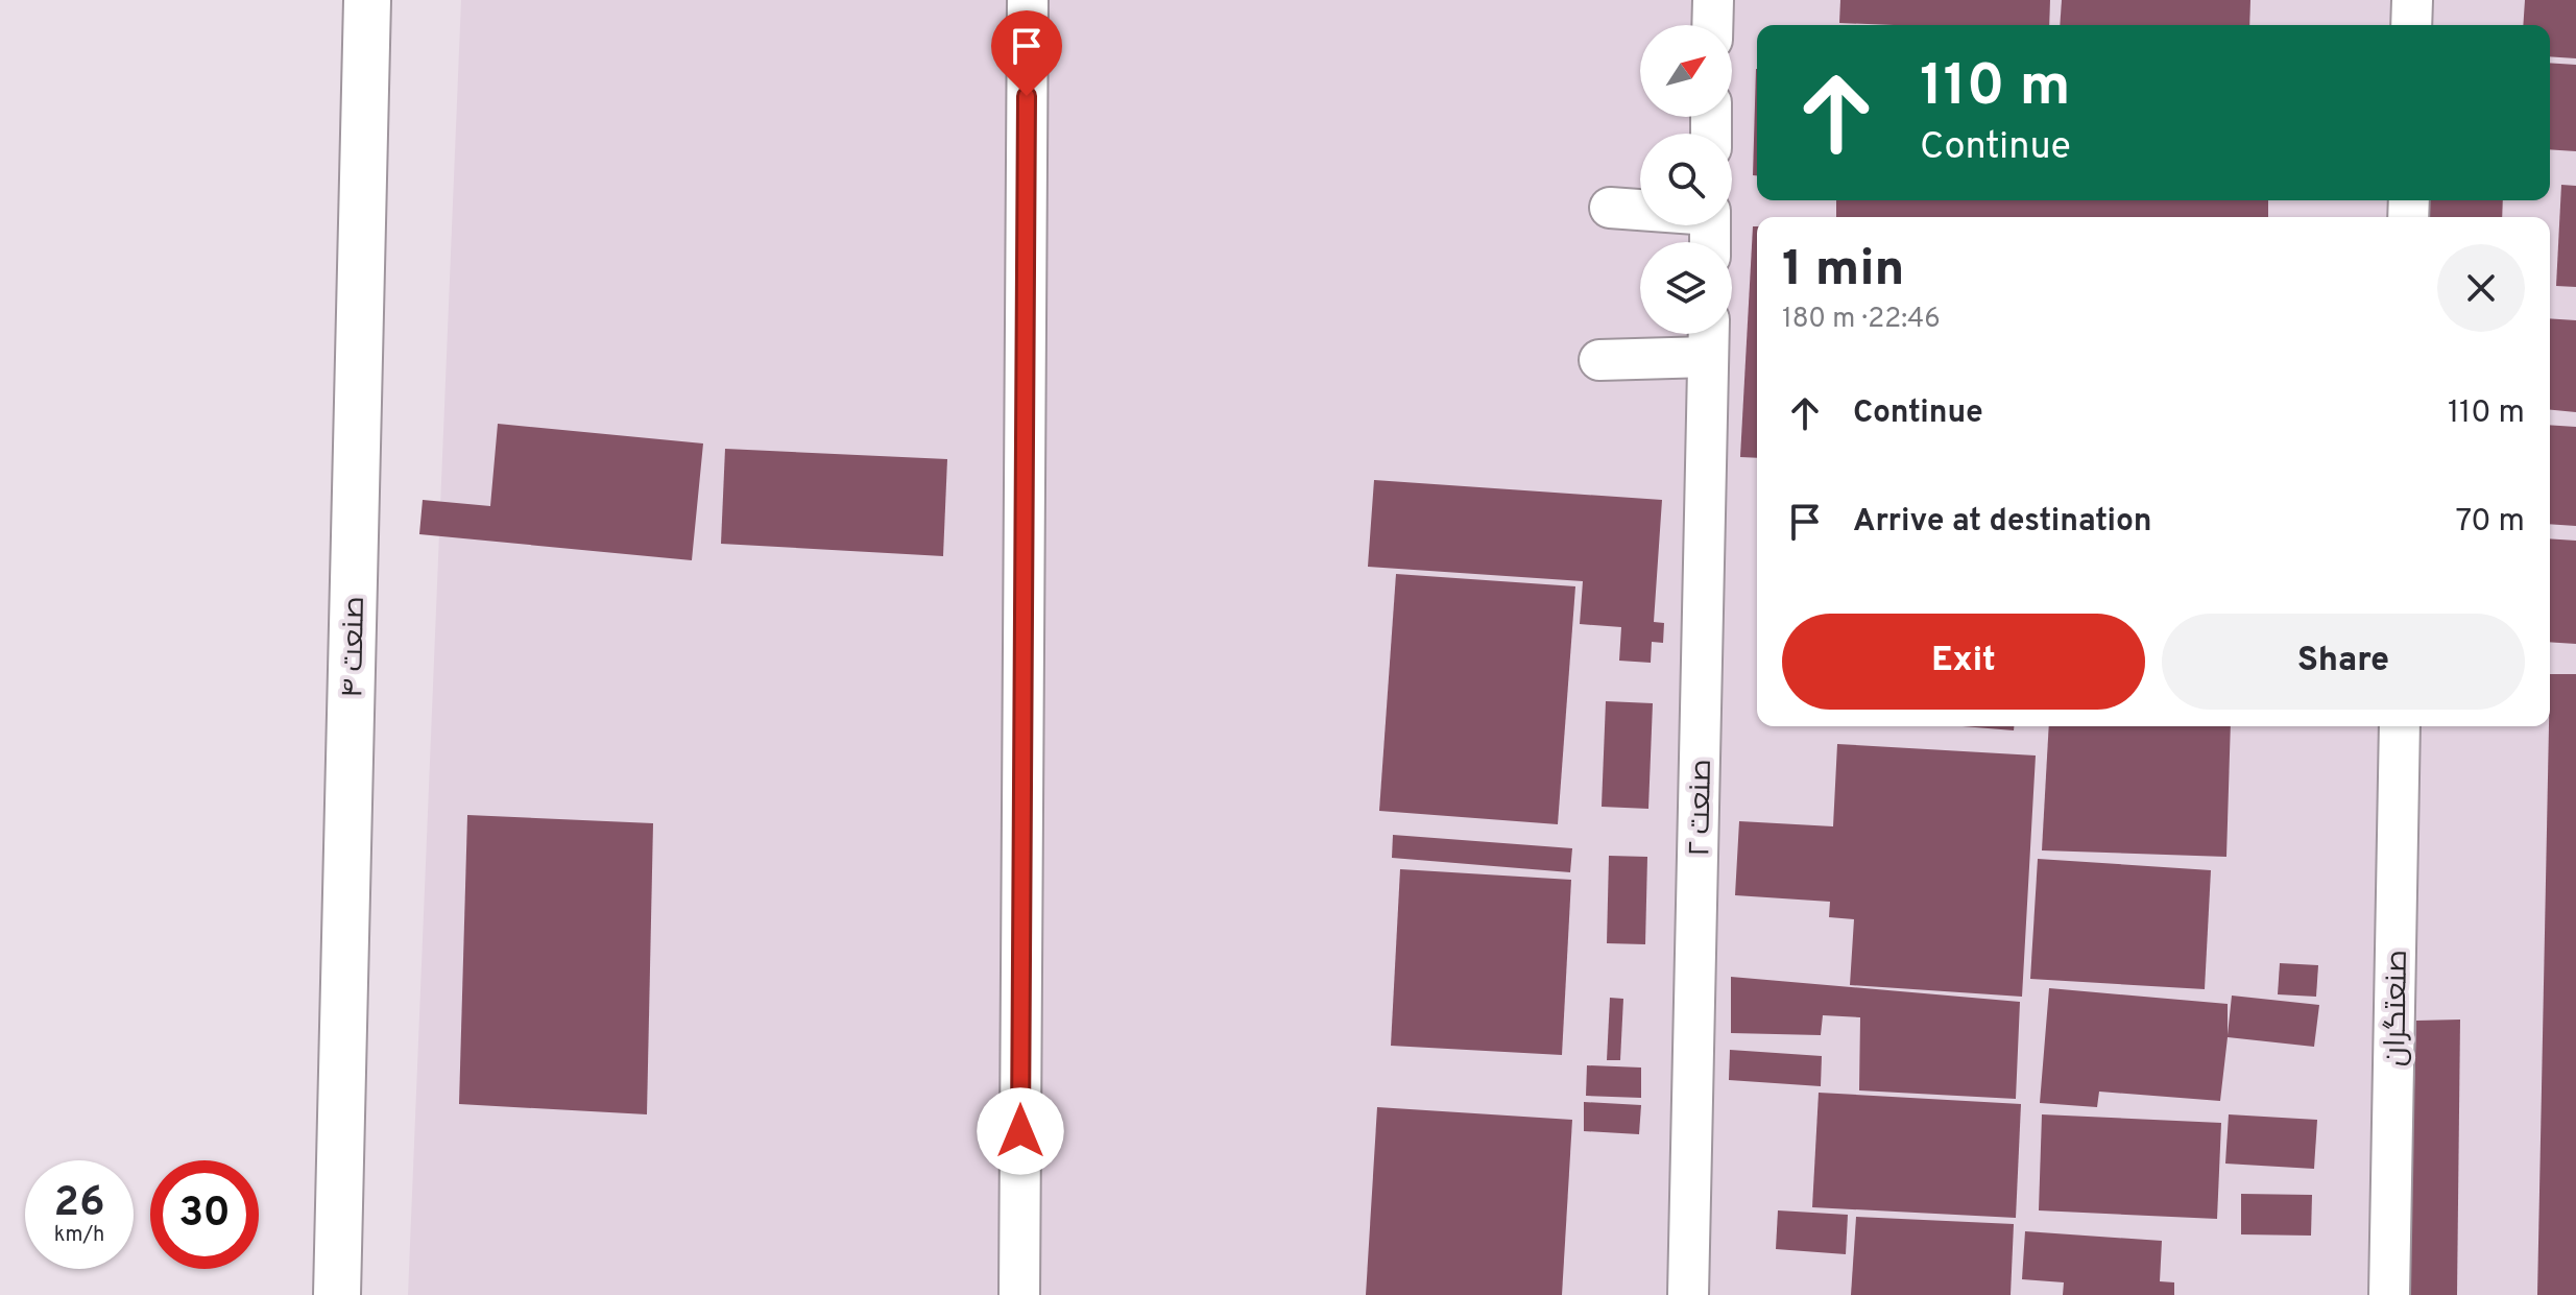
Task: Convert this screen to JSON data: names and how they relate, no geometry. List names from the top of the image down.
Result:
{
  "streets": {
    "street": ["صنعت ۴", "صنعت ۲", "صنعتگران"]
  },
  "north": "top right",
  "page": {
    "turn": ["110 m", "Continue"],
    "heading": ["1 min", "180 m · 22:46"],
    "list": [
      {
        "name": "Continue",
        "value": "110 m"
      },
      {
        "name": "Arrive at destination",
        "value": "70 m"
      }
    ],
    "buttons": ["Exit", "Share"],
    "speed": "26 km/h",
    "limit": "30"
  }
}
